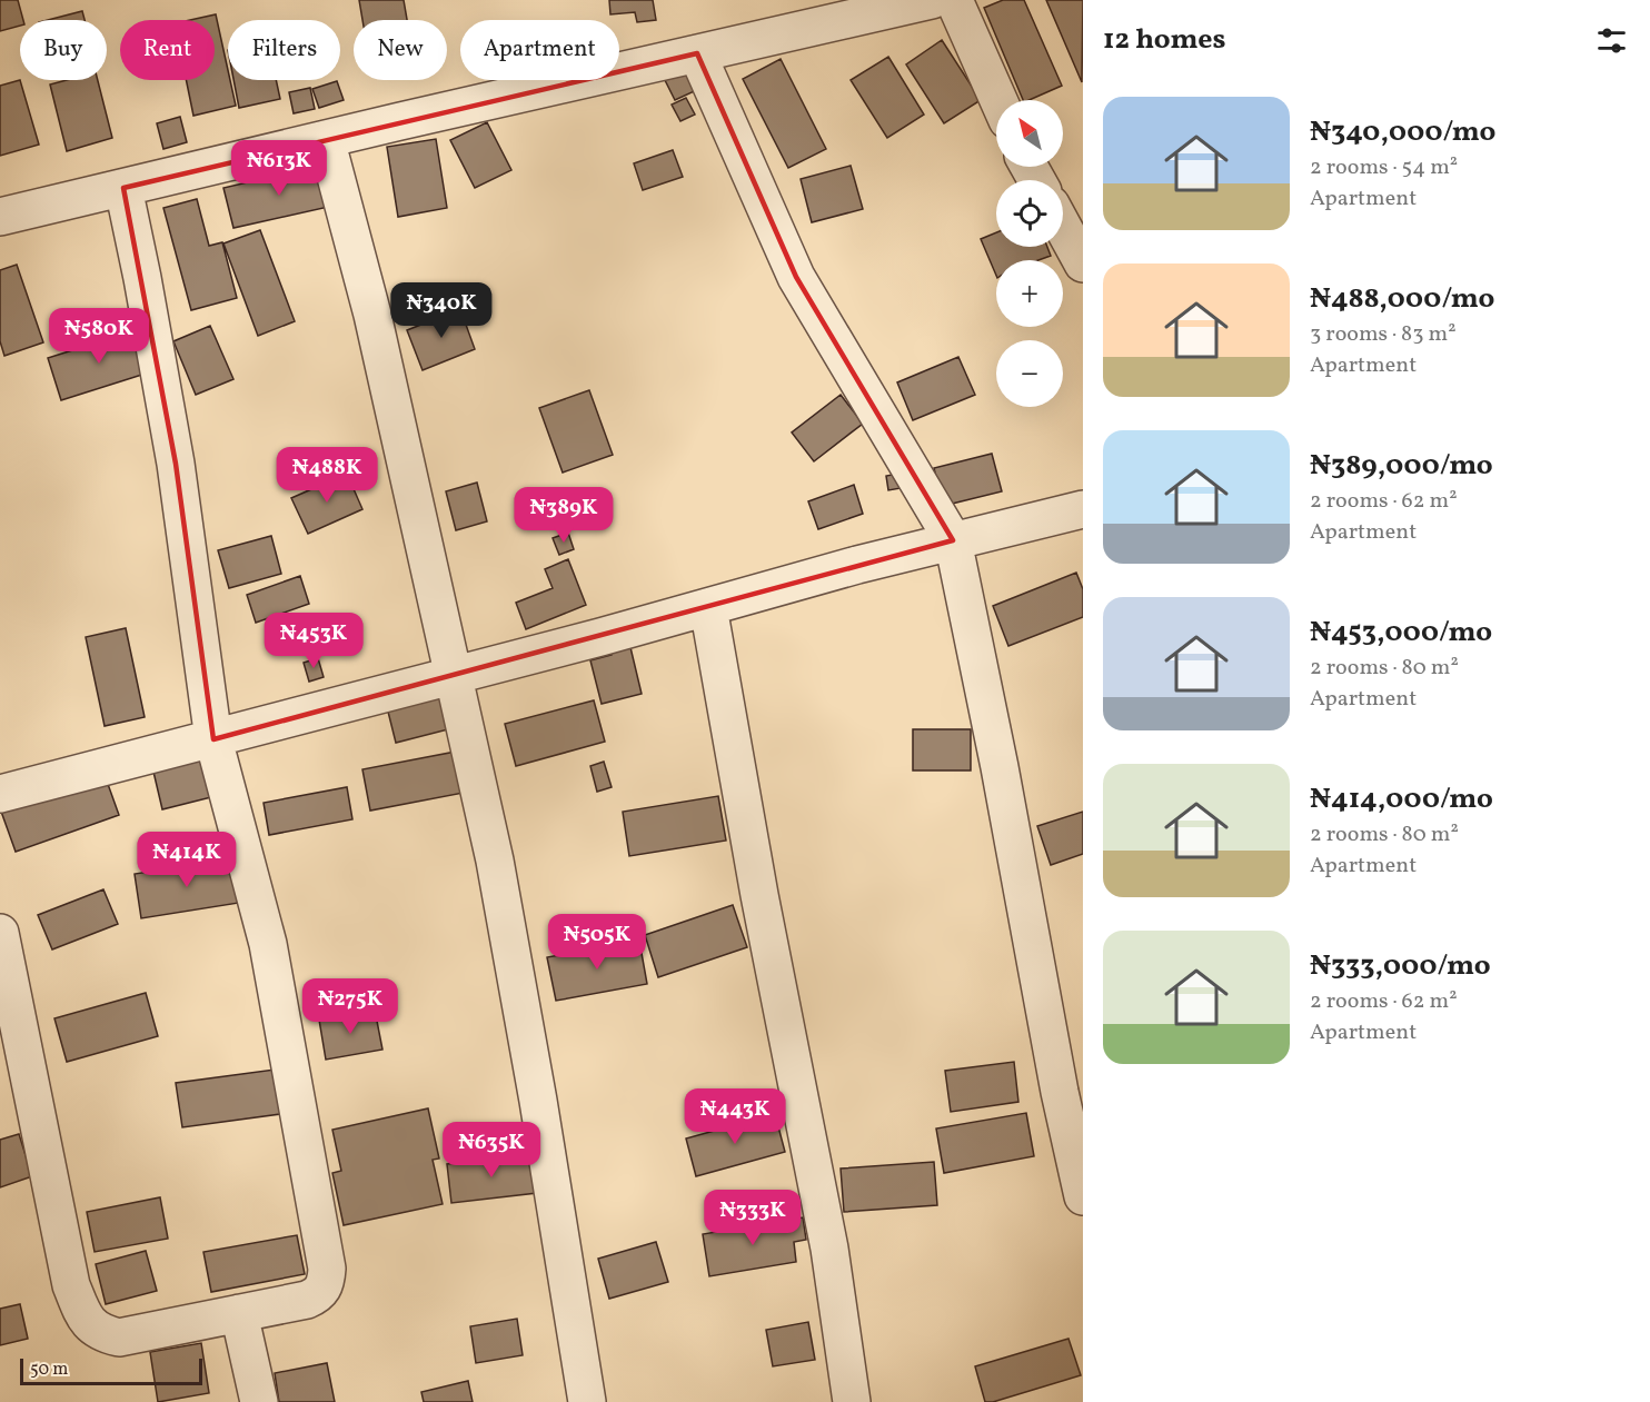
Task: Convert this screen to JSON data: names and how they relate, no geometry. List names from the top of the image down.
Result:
{
  "scale_bar": "50 m",
  "north": "top left",
  "page": {
    "heading": "12 homes",
    "chip": [
      "Buy",
      "Rent",
      "Filters",
      "New",
      "Apartment"
    ],
    "list": [
      {
        "name": "₦340,000/mo",
        "note": "2 rooms · 54 m² · Apartment"
      },
      {
        "name": "₦488,000/mo",
        "note": "3 rooms · 83 m² · Apartment"
      },
      {
        "name": "₦389,000/mo",
        "note": "2 rooms · 62 m² · Apartment"
      },
      {
        "name": "₦453,000/mo",
        "note": "2 rooms · 80 m² · Apartment"
      },
      {
        "name": "₦414,000/mo",
        "note": "2 rooms · 80 m² · Apartment"
      },
      {
        "name": "₦333,000/mo",
        "note": "2 rooms · 62 m² · Apartment"
      }
    ],
    "map_buttons": ["+", "−"],
    "price": [
      "₦613K",
      "₦340K",
      "₦580K",
      "₦488K",
      "₦389K",
      "₦453K",
      "₦414K",
      "₦505K",
      "₦275K",
      "₦443K",
      "₦635K",
      "₦333K"
    ],
    "scale": "50 m"
  }
}
